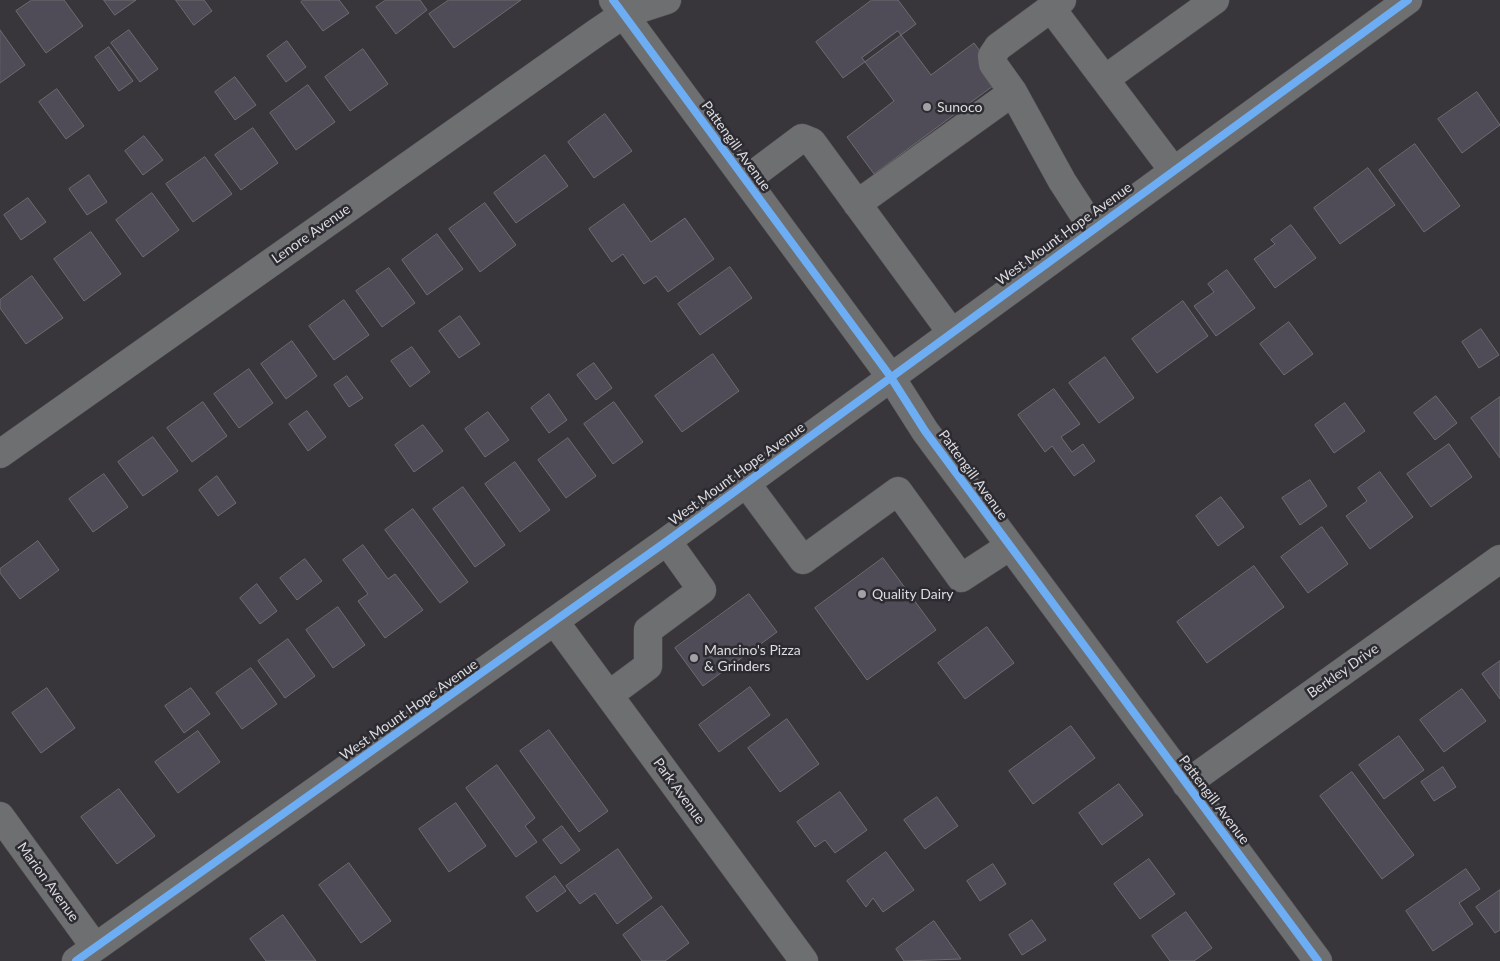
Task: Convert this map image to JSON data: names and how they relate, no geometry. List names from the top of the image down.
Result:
{
  "streets": {
    "street": [
      "Pattengill Avenue",
      "Lenore Avenue",
      "West Mount Hope Avenue",
      "Berkley Drive",
      "Park Avenue",
      "Marion Avenue"
    ]
  },
  "crossings": [
    ["Pattengill Avenue", "Lenore Avenue"],
    ["Pattengill Avenue", "West Mount Hope Avenue"],
    ["Pattengill Avenue", "Berkley Drive"],
    ["West Mount Hope Avenue", "Park Avenue"],
    ["West Mount Hope Avenue", "Marion Avenue"]
  ],
  "places": ["Sunoco", "Quality Dairy", "Mancino's Pizza & Grinders"]
}
